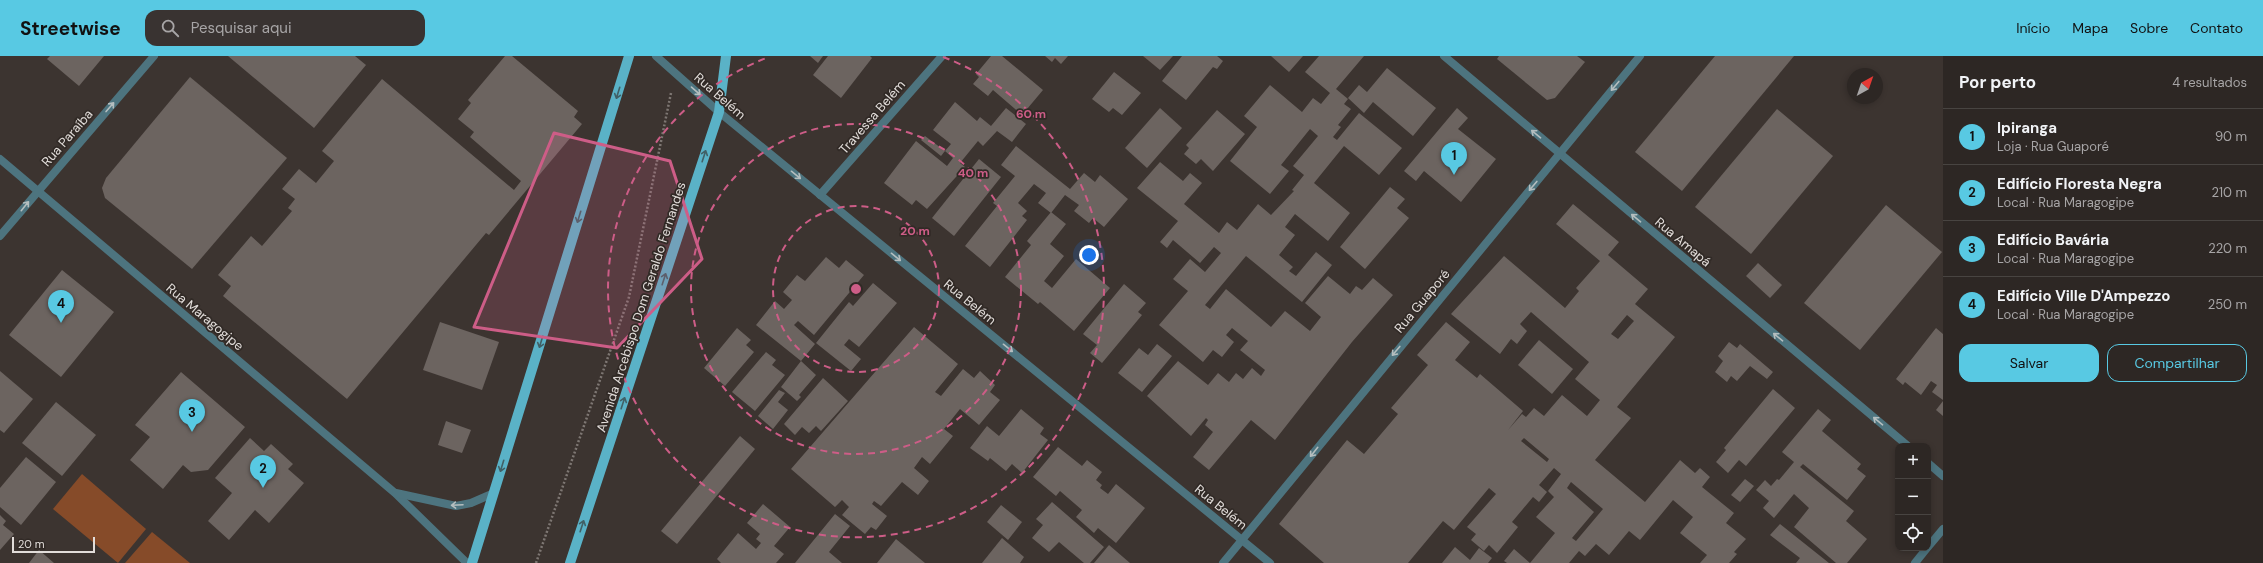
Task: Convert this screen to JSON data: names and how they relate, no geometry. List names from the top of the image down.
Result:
{
  "streets": {
    "main road": ["Avenida Arcebispo Dom Geraldo Fernandes"],
    "street": [
      "Rua Belém",
      "Travessa Belém",
      "Rua Paraíba",
      "Rua Amapá",
      "Rua Guaporé",
      "Rua Maragogipe"
    ]
  },
  "crossings": [
    ["Rua Belém", "Travessa Belém"],
    ["Rua Belém", "Rua Guaporé"],
    ["Rua Belém", "Avenida Arcebispo Dom Geraldo Fernandes"],
    ["Rua Paraíba", "Rua Maragogipe"],
    ["Rua Amapá", "Rua Guaporé"]
  ],
  "one_way": [
    "Rua Belém",
    "Rua Paraíba",
    "Rua Amapá",
    "Rua Guaporé",
    "Avenida Arcebispo Dom Geraldo Fernandes"
  ],
  "scale_bar": "20 m",
  "north": "top right",
  "page": {
    "header": "Streetwise",
    "search": "Pesquisar aqui",
    "nav": [
      "Início",
      "Mapa",
      "Sobre",
      "Contato"
    ],
    "heading": ["Por perto", "4 resultados"],
    "list": [
      {
        "mark": "1",
        "name": "Ipiranga",
        "note": "Loja · Rua Guaporé",
        "value": "90 m"
      },
      {
        "mark": "2",
        "name": "Edifício Floresta Negra",
        "note": "Local · Rua Maragogipe",
        "value": "210 m"
      },
      {
        "mark": "3",
        "name": "Edifício Bavária",
        "note": "Local · Rua Maragogipe",
        "value": "220 m"
      },
      {
        "mark": "4",
        "name": "Edifício Ville D'Ampezzo",
        "note": "Local · Rua Maragogipe",
        "value": "250 m"
      }
    ],
    "pins": [
      "1",
      "4",
      "3",
      "2"
    ],
    "buttons": ["Salvar", "Compartilhar"],
    "map_buttons": ["+", "−"],
    "scale": "20 m"
  },
  "rings": ["60 m", "40 m", "20 m"]
}
